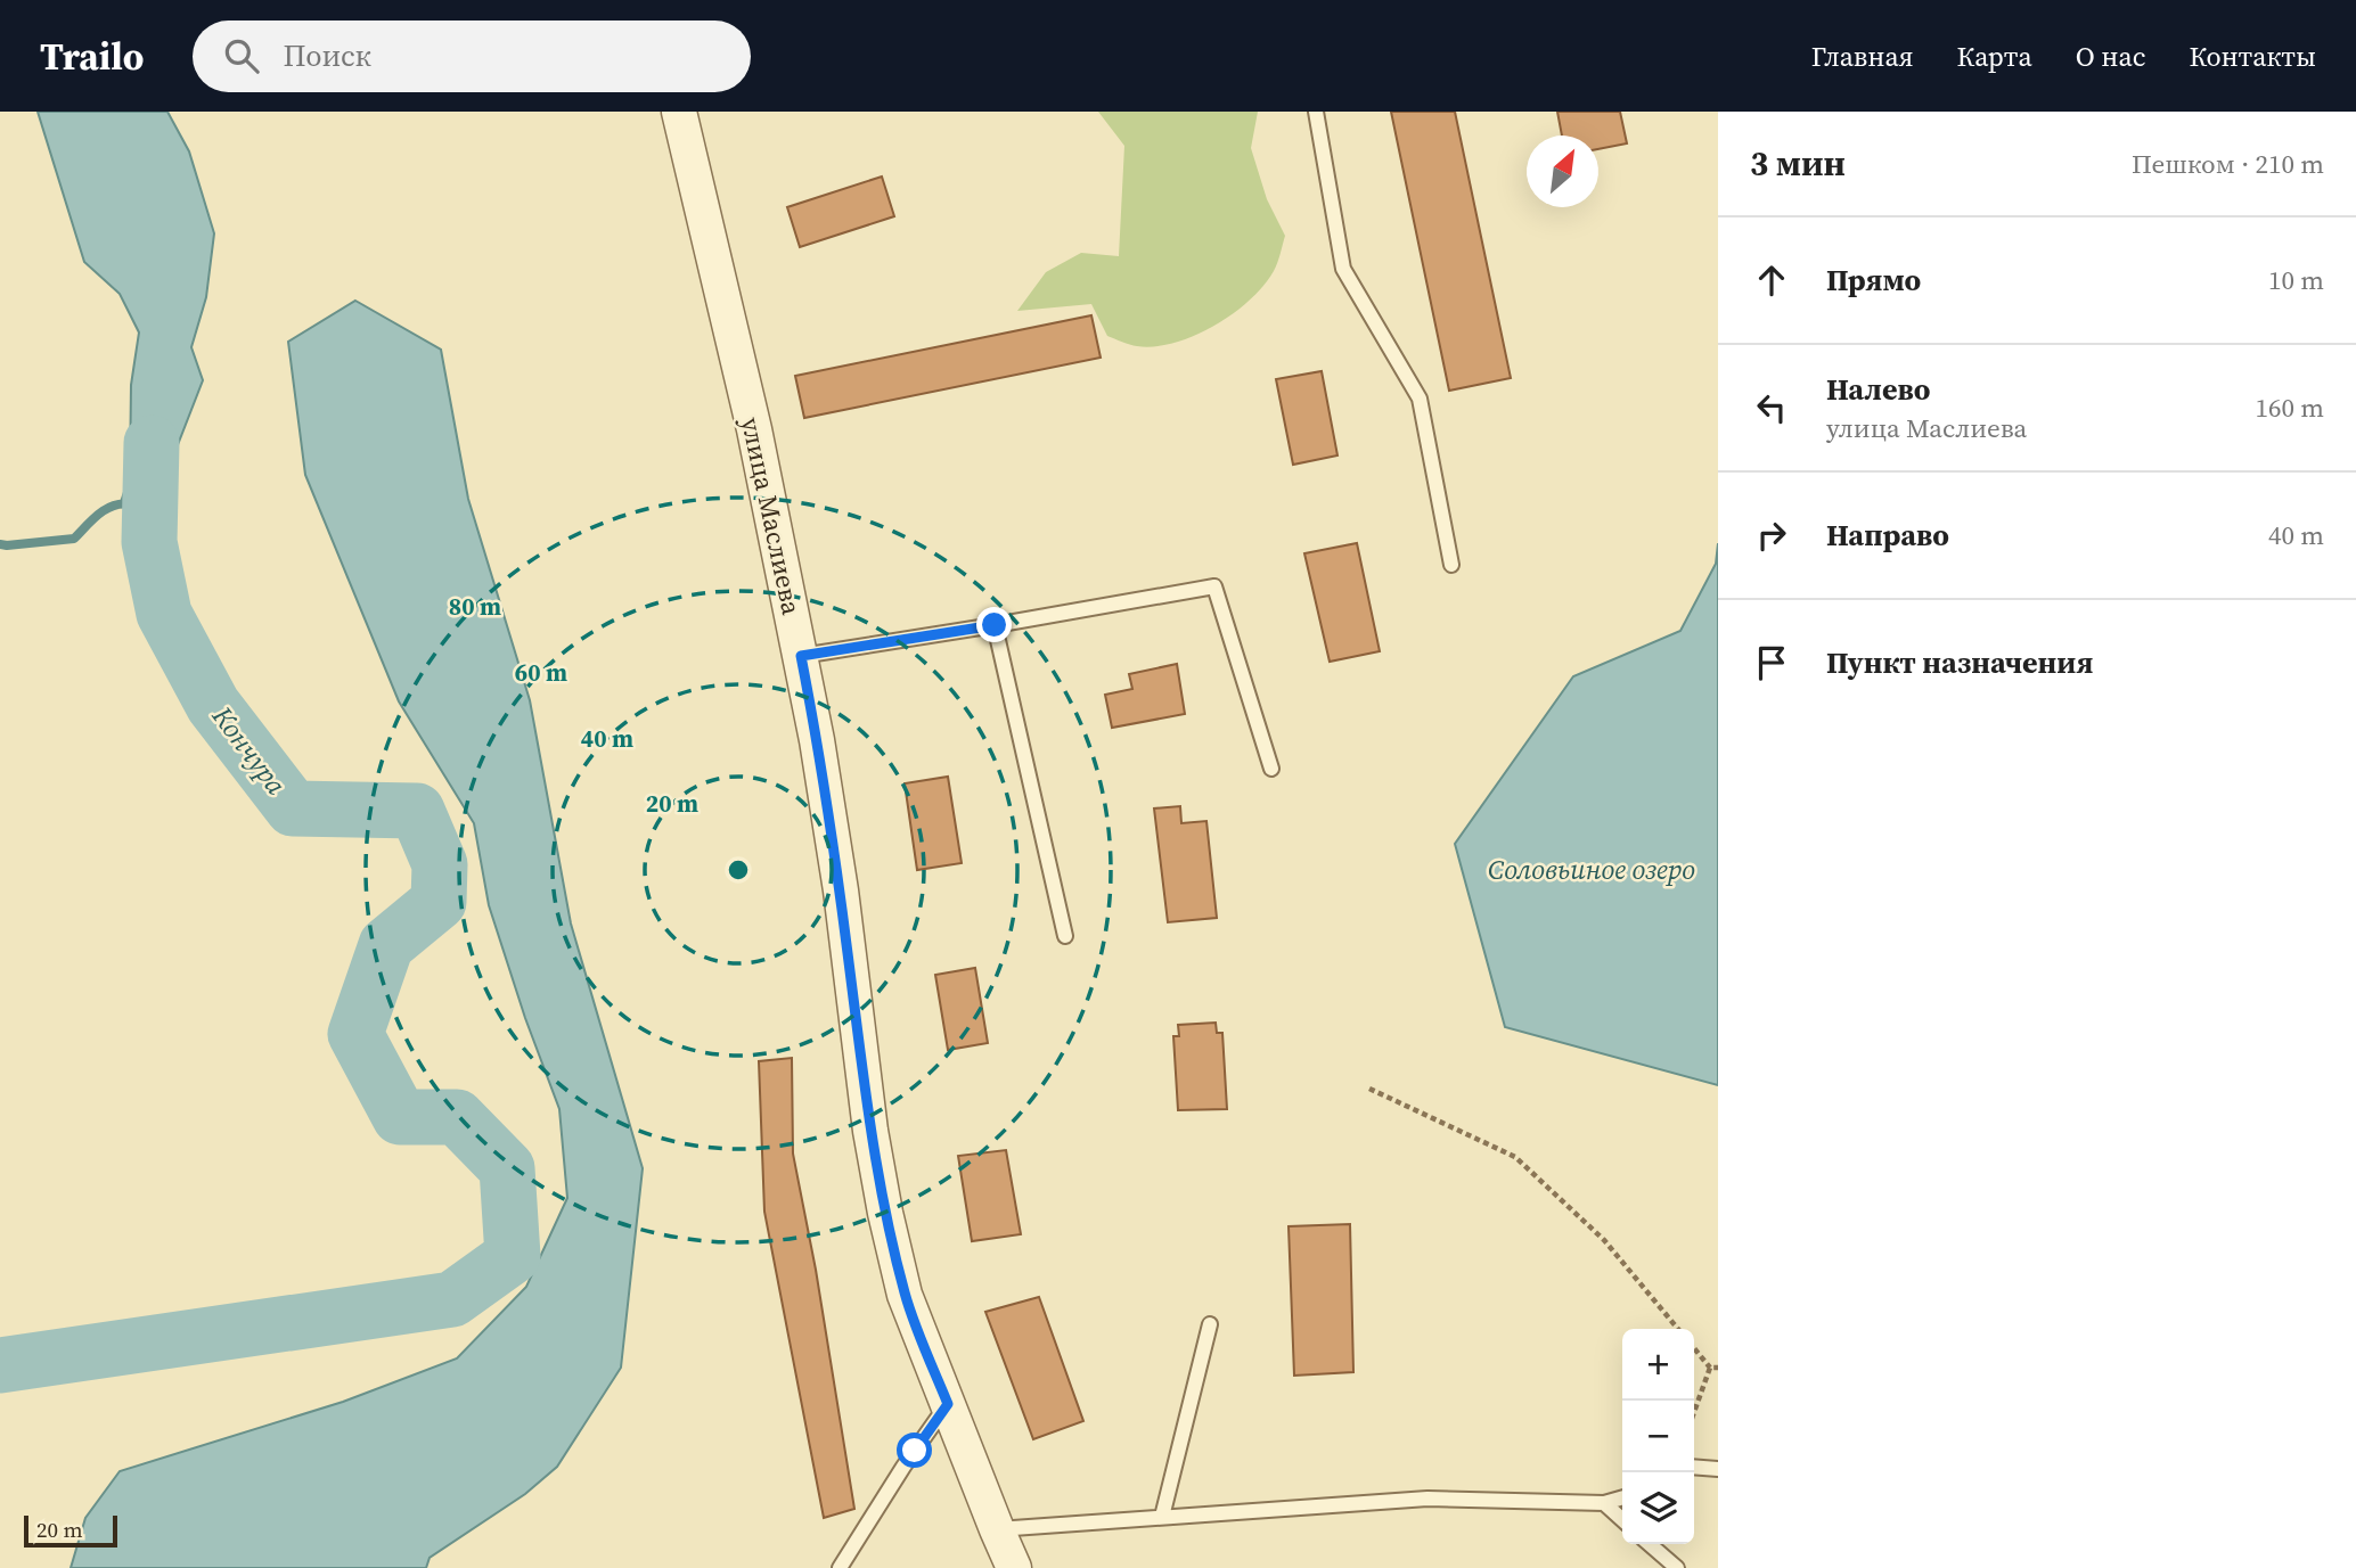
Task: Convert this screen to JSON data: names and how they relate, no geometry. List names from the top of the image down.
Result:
{
  "streets": {
    "street": ["улица Маслиева"]
  },
  "water": ["Кончура", "Соловьиное озеро"],
  "scale_bar": "20 m",
  "north": "top right",
  "page": {
    "header": "Trailo",
    "search": "Поиск",
    "nav": [
      "Главная",
      "Карта",
      "О нас",
      "Контакты"
    ],
    "heading": ["3 мин", "Пешком · 210 m"],
    "list": [
      ["Прямо", "10 m"],
      ["Налево", "улица Маслиева", "160 m"],
      ["Направо", "40 m"],
      "Пункт назначения"
    ],
    "map_buttons": ["+", "−"],
    "scale": "20 m"
  },
  "rings": [
    "80 m",
    "60 m",
    "40 m",
    "20 m"
  ]
}
